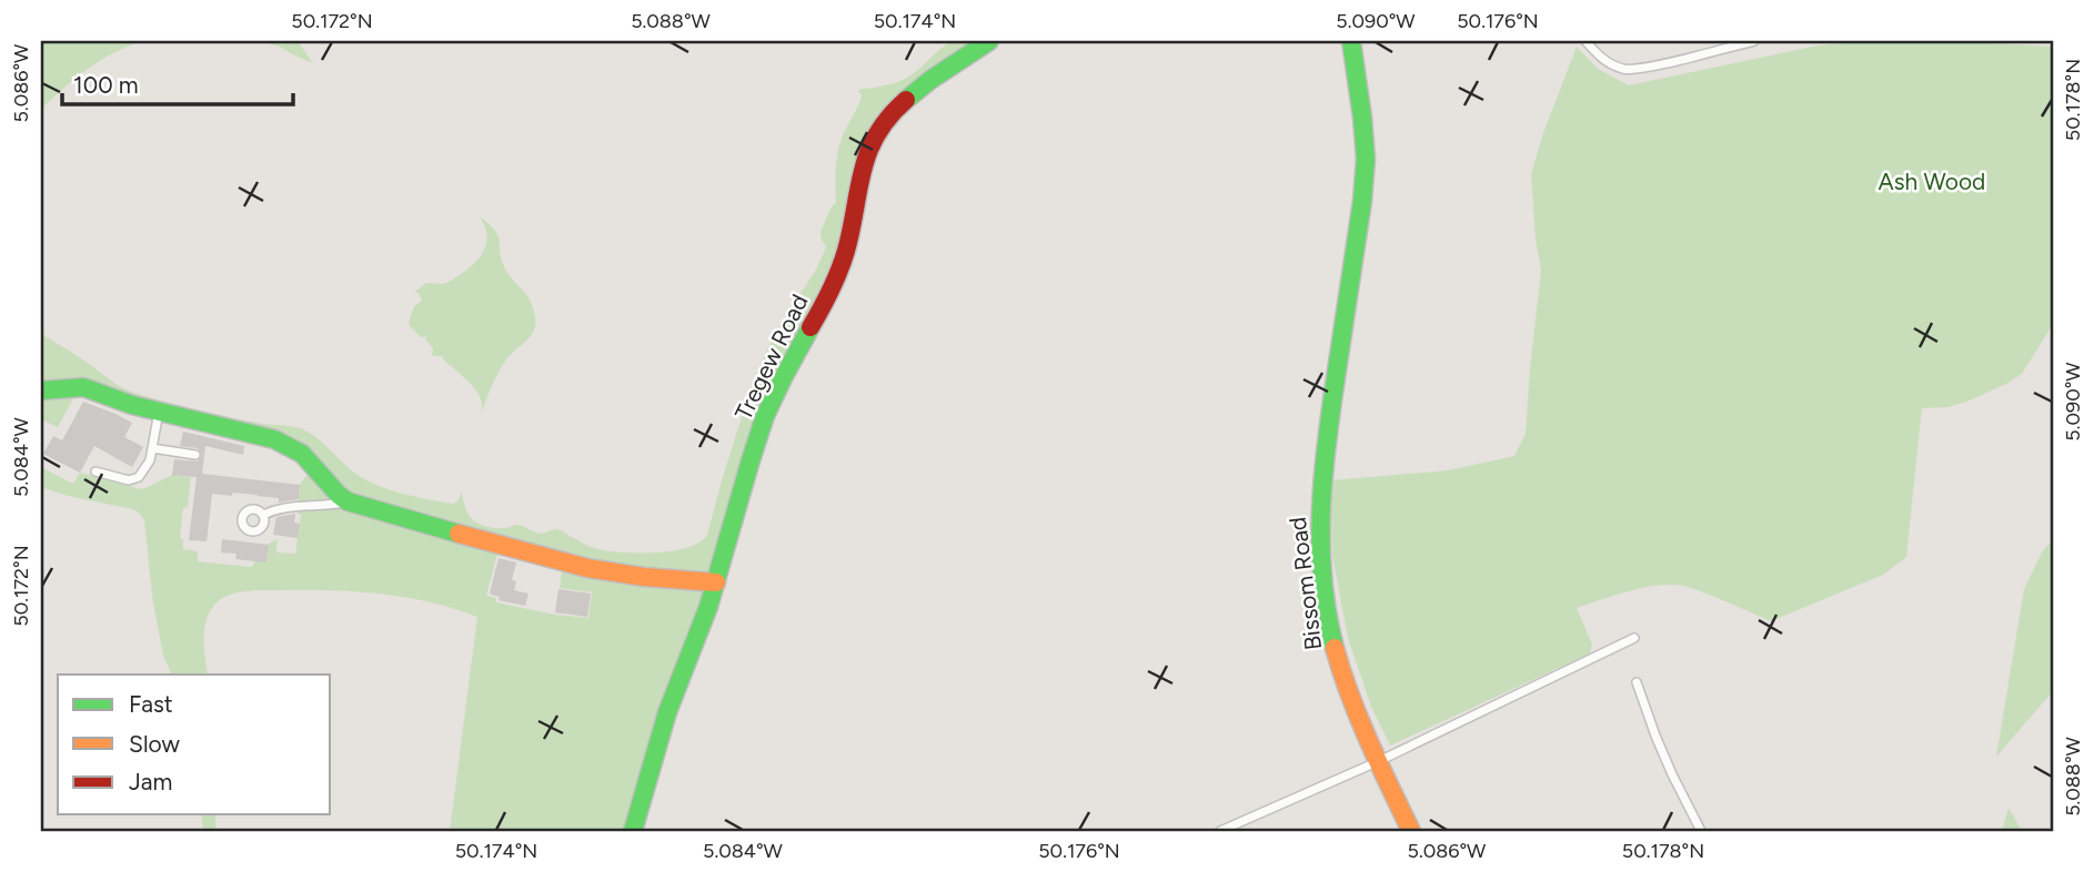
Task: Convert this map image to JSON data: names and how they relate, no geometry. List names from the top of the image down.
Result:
{
  "streets": {
    "street": ["Tregew Road", "Bissom Road"]
  },
  "parks": ["Ash Wood"],
  "legend": ["Fast", "Slow", "Jam"],
  "scale_bar": "100 m",
  "coordinates": [
    "50.172°N",
    "5.088°W",
    "50.174°N",
    "5.090°W",
    "50.176°N",
    "5.086°W",
    "50.178°N",
    "5.084°W"
  ]
}
